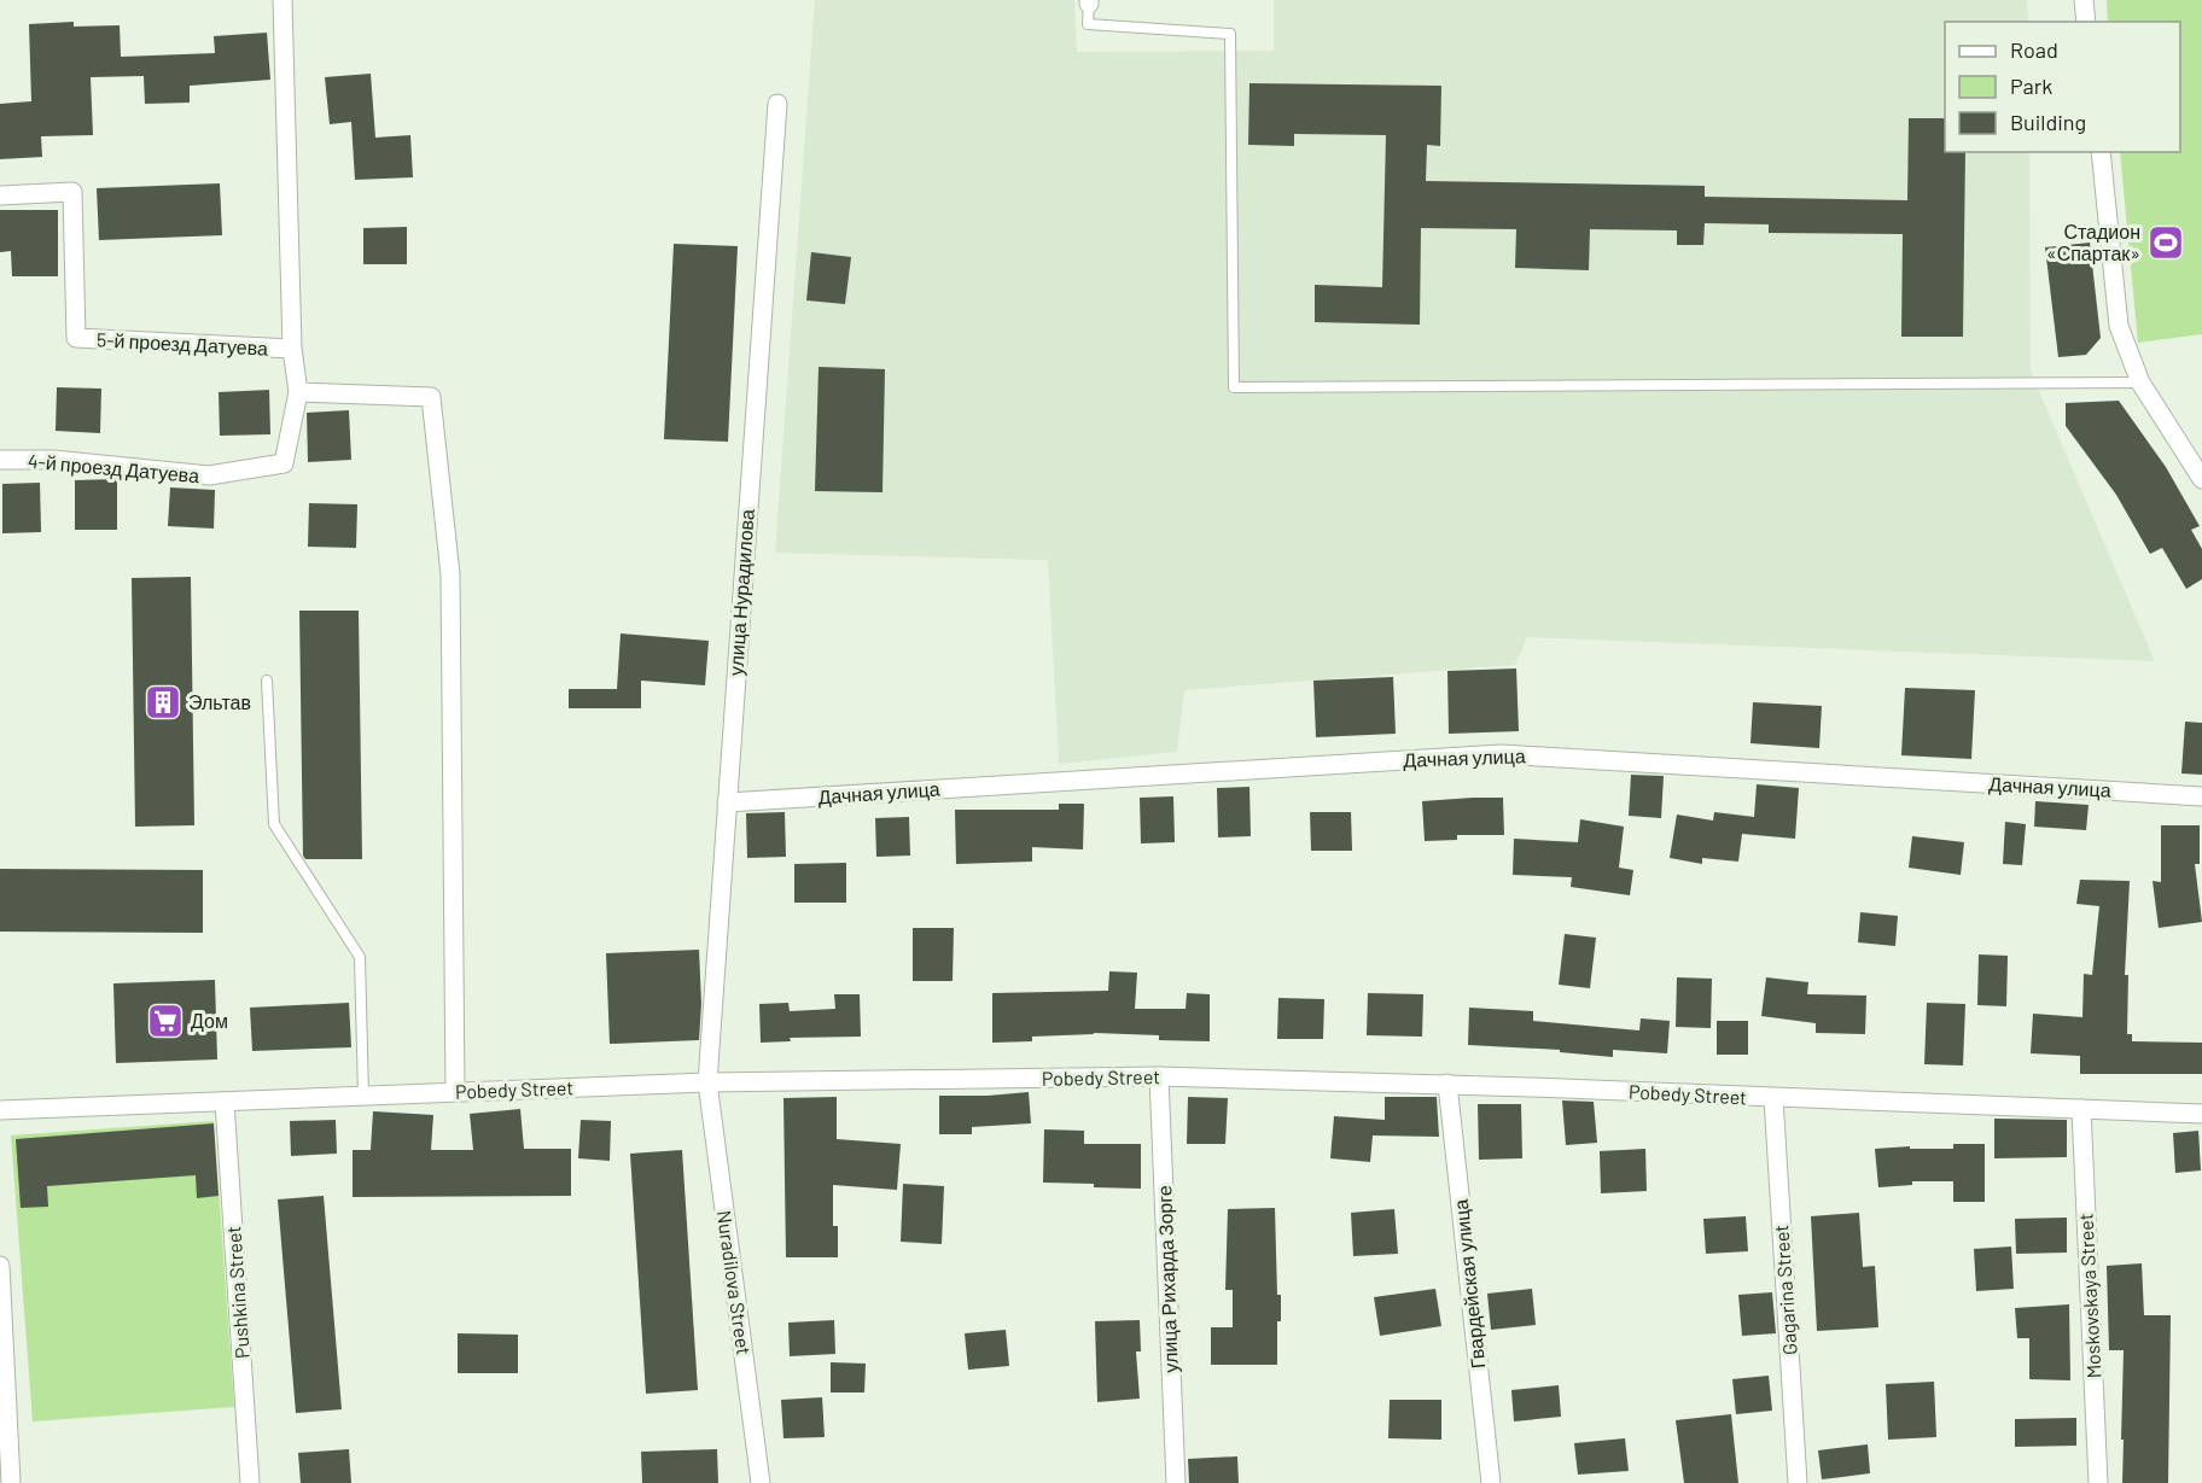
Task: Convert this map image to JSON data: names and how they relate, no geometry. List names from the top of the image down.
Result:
{
  "streets": {
    "street": [
      "5-й проезд Датуева",
      "4-й проезд Датуева",
      "улица Нурадилова",
      "Дачная улица",
      "Pobedy Street",
      "улица Рихарда Зорге",
      "Nuradilova Street",
      "Гвардейская улица",
      "Gagarina Street",
      "Pushkina Street",
      "Moskovskaya Street"
    ]
  },
  "crossings": [
    ["улица Нурадилова", "Дачная улица"],
    ["улица Нурадилова", "Pobedy Street"],
    ["улица Нурадилова", "Nuradilova Street"],
    ["Pobedy Street", "улица Рихарда Зорге"],
    ["Pobedy Street", "Nuradilova Street"],
    ["Pobedy Street", "Гвардейская улица"],
    ["Pobedy Street", "Gagarina Street"],
    ["Pobedy Street", "Pushkina Street"],
    ["Pobedy Street", "Moskovskaya Street"]
  ],
  "places": {
    "sports": ["Стадион «Спартак»"],
    "building": ["Эльтав"],
    "supermarket": ["Дом"]
  },
  "legend": ["Road", "Park", "Building"]
}
